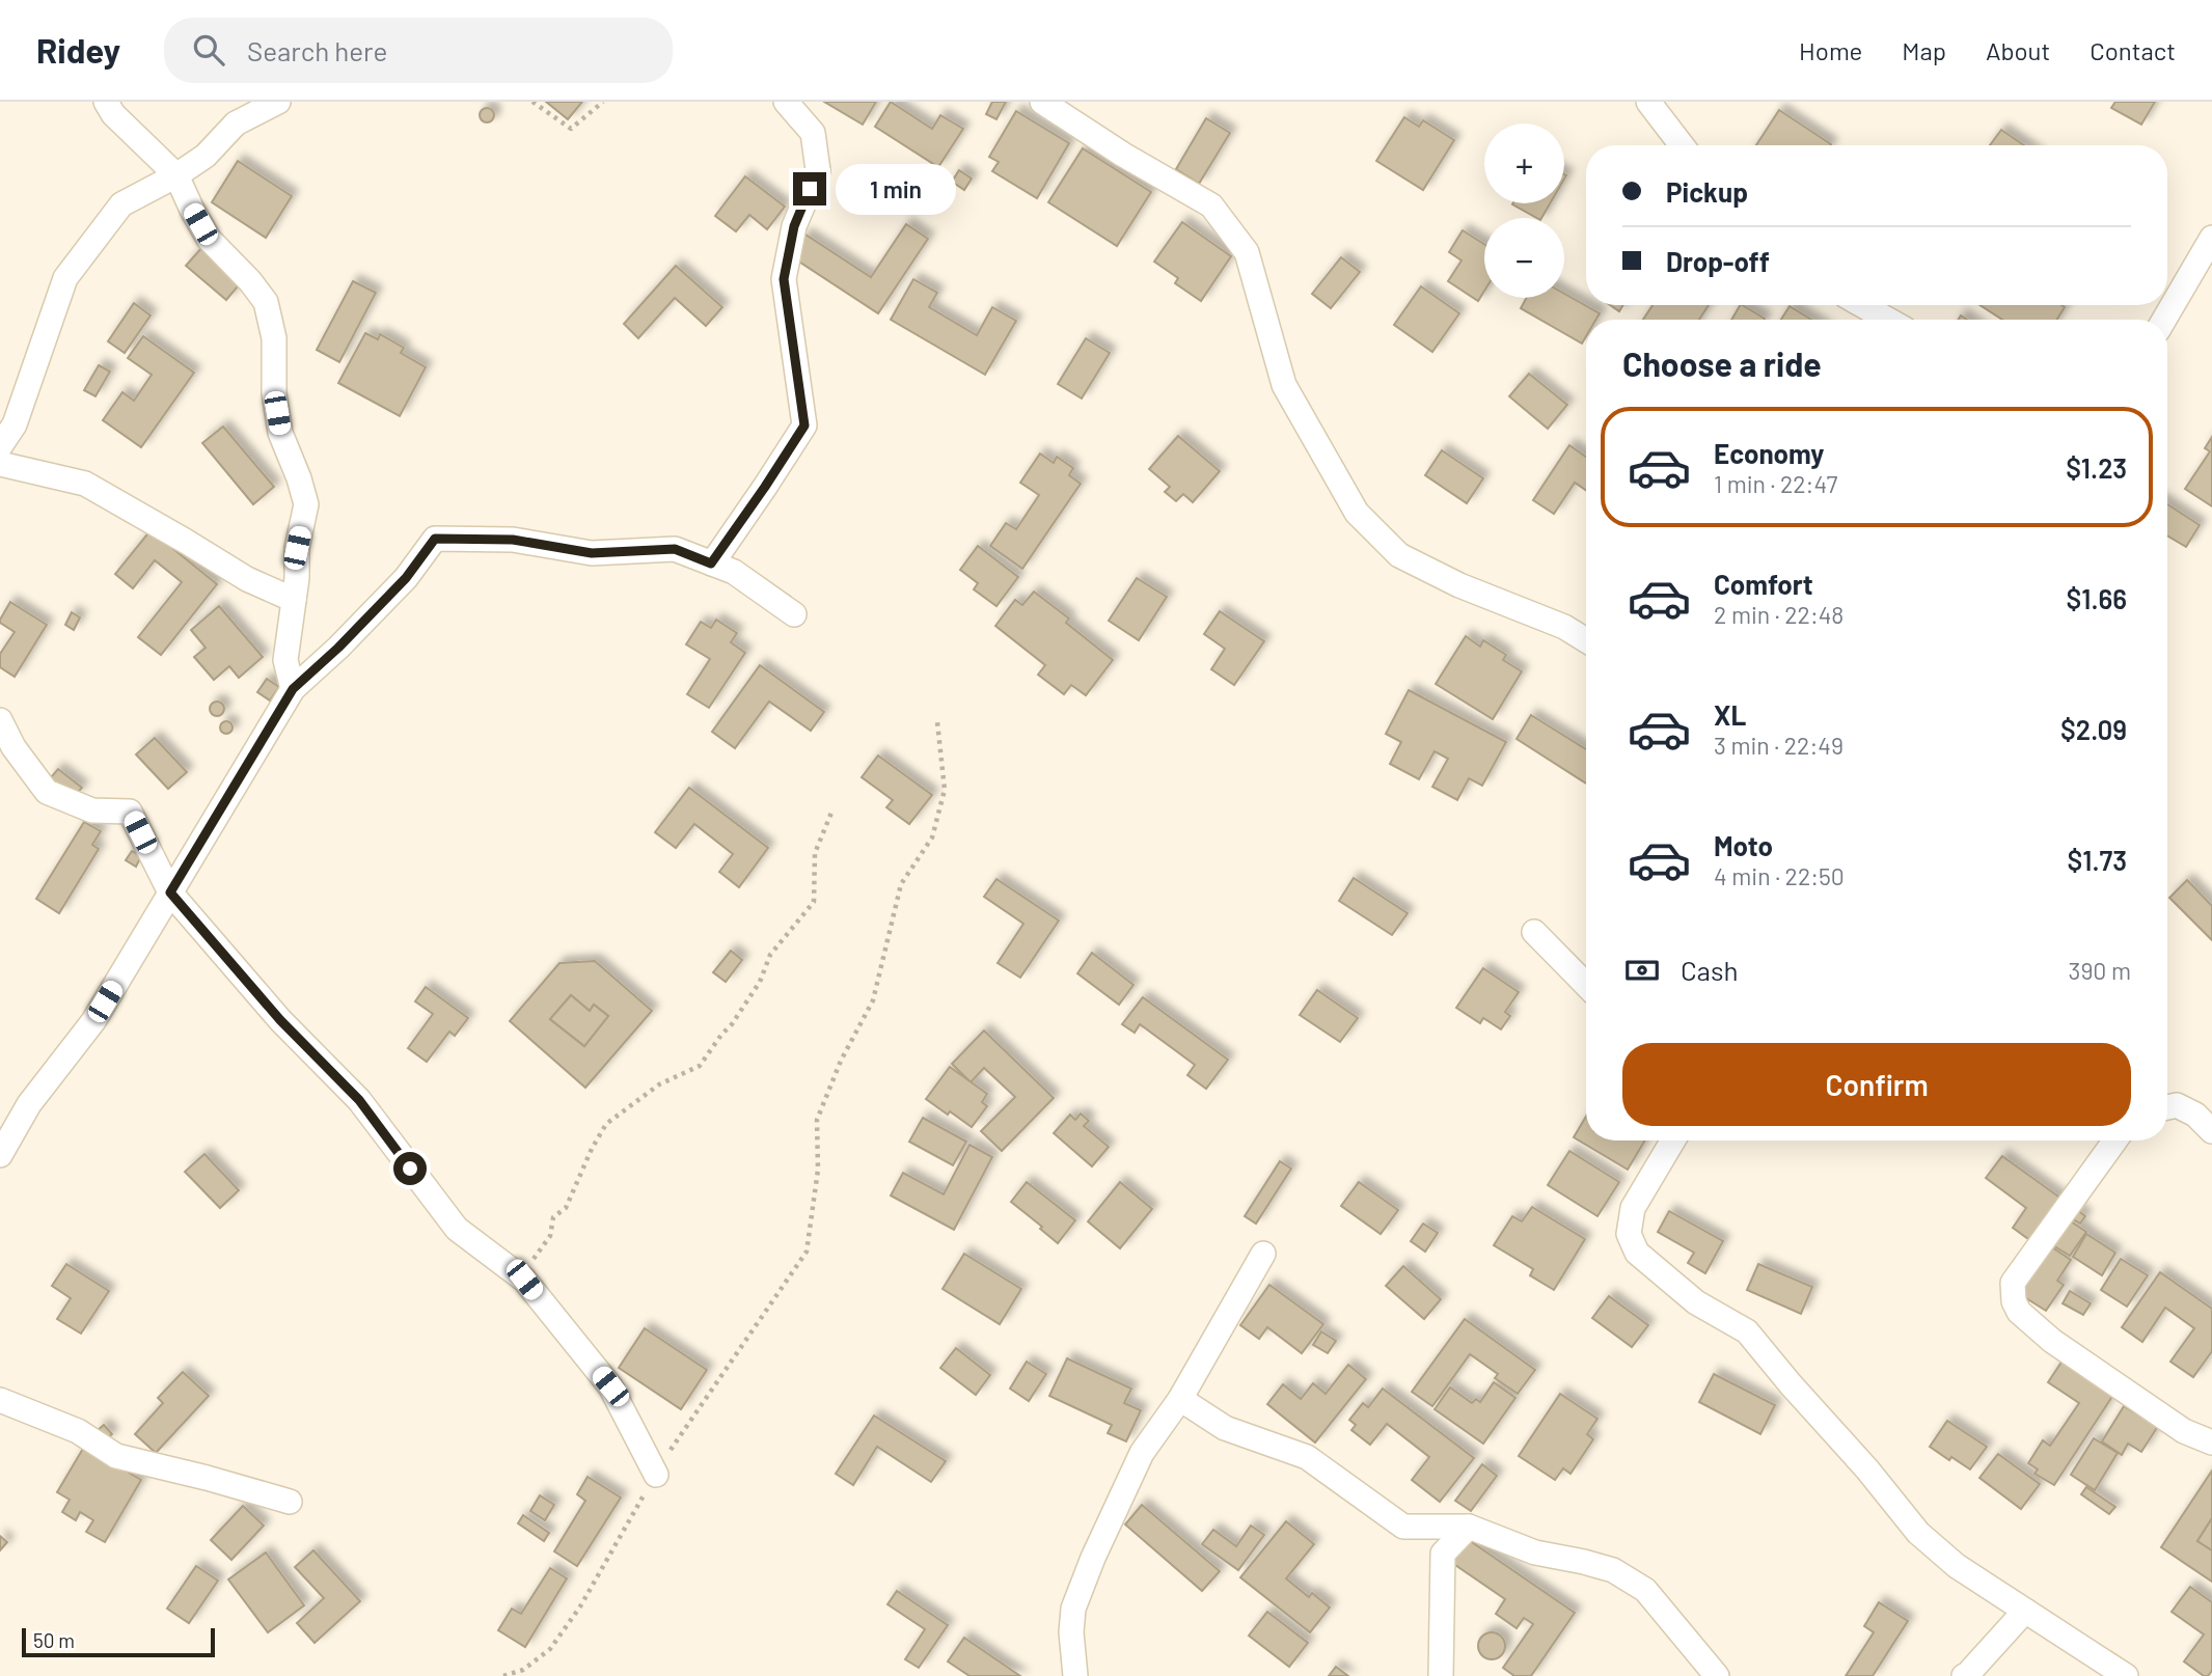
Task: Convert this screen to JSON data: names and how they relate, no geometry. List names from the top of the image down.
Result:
{
  "scale_bar": "50 m",
  "page": {
    "header": "Ridey",
    "search": "Search here",
    "nav": [
      "Home",
      "Map",
      "About",
      "Contact"
    ],
    "map_buttons": ["+", "−"],
    "banner": ["Pickup", "Drop-off"],
    "bubble": "1 min",
    "heading": "Choose a ride",
    "list": [
      {
        "name": "Economy",
        "note": "1 min · 22:47",
        "value": "$1.23"
      },
      {
        "name": "Comfort",
        "note": "2 min · 22:48",
        "value": "$1.66"
      },
      {
        "name": "XL",
        "note": "3 min · 22:49",
        "value": "$2.09"
      },
      {
        "name": "Moto",
        "note": "4 min · 22:50",
        "value": "$1.73"
      }
    ],
    "pay": ["Cash", "390 m"],
    "buttons": "Confirm",
    "scale": "50 m"
  }
}
